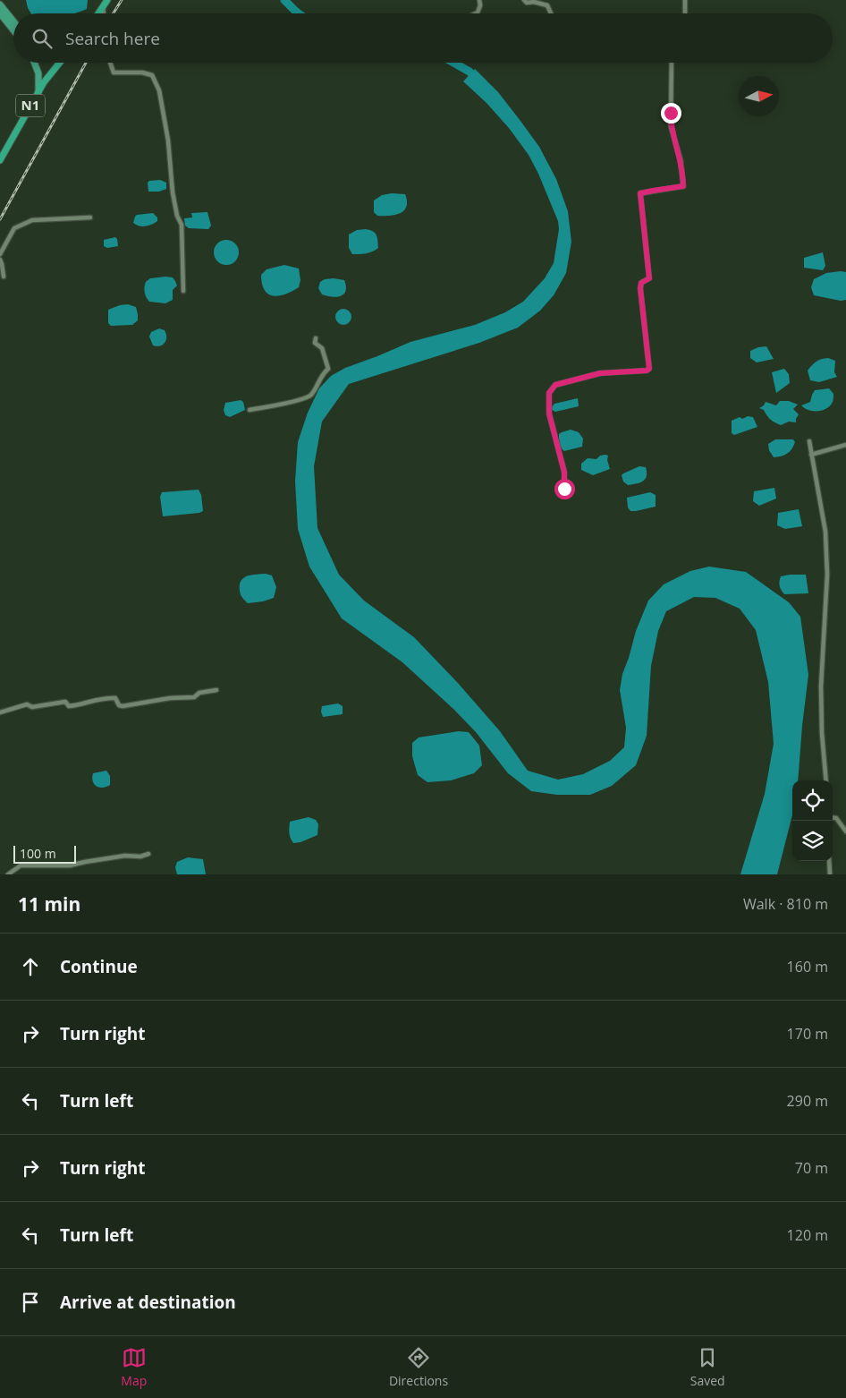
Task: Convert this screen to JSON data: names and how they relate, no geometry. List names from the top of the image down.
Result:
{
  "streets": {
    "highway": ["N1"]
  },
  "scale_bar": "100 m",
  "north": "right",
  "page": {
    "search": "Search here",
    "scale": "100 m",
    "heading": ["11 min", "Walk · 810 m"],
    "list": [
      ["Continue", "160 m"],
      ["Turn right", "170 m"],
      ["Turn left", "290 m"],
      ["Turn right", "70 m"],
      ["Turn left", "120 m"],
      "Arrive at destination"
    ],
    "nav": ["Map", "Directions", "Saved"]
  }
}
